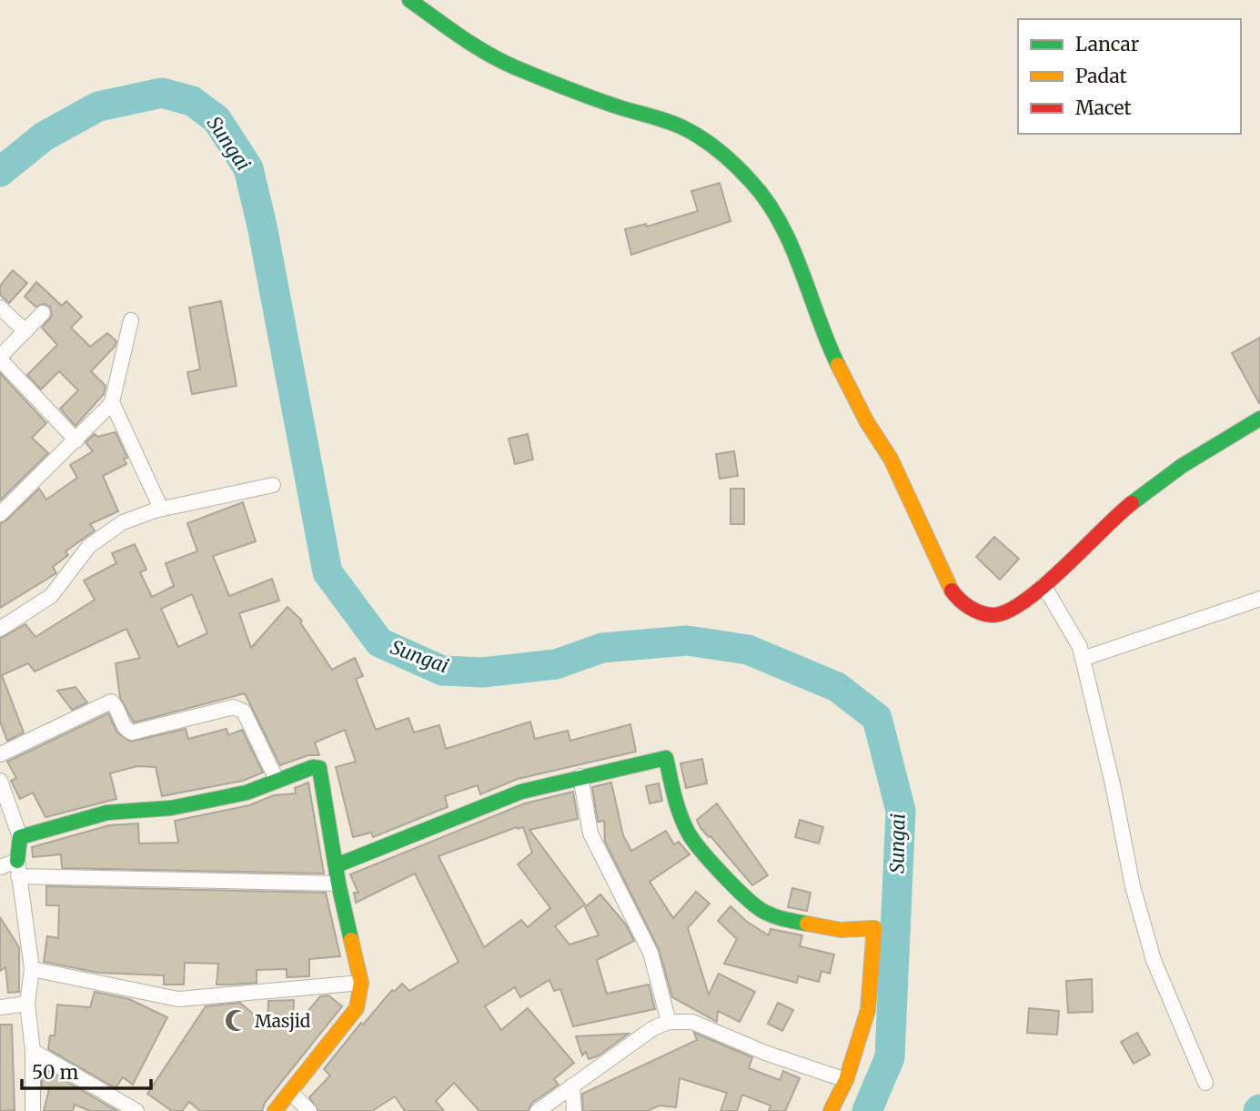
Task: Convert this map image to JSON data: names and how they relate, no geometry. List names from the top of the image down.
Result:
{
  "water": ["Sungai"],
  "places": {
    "mosque": ["Masjid"]
  },
  "legend": ["Lancar", "Padat", "Macet"],
  "scale_bar": "50 m"
}
